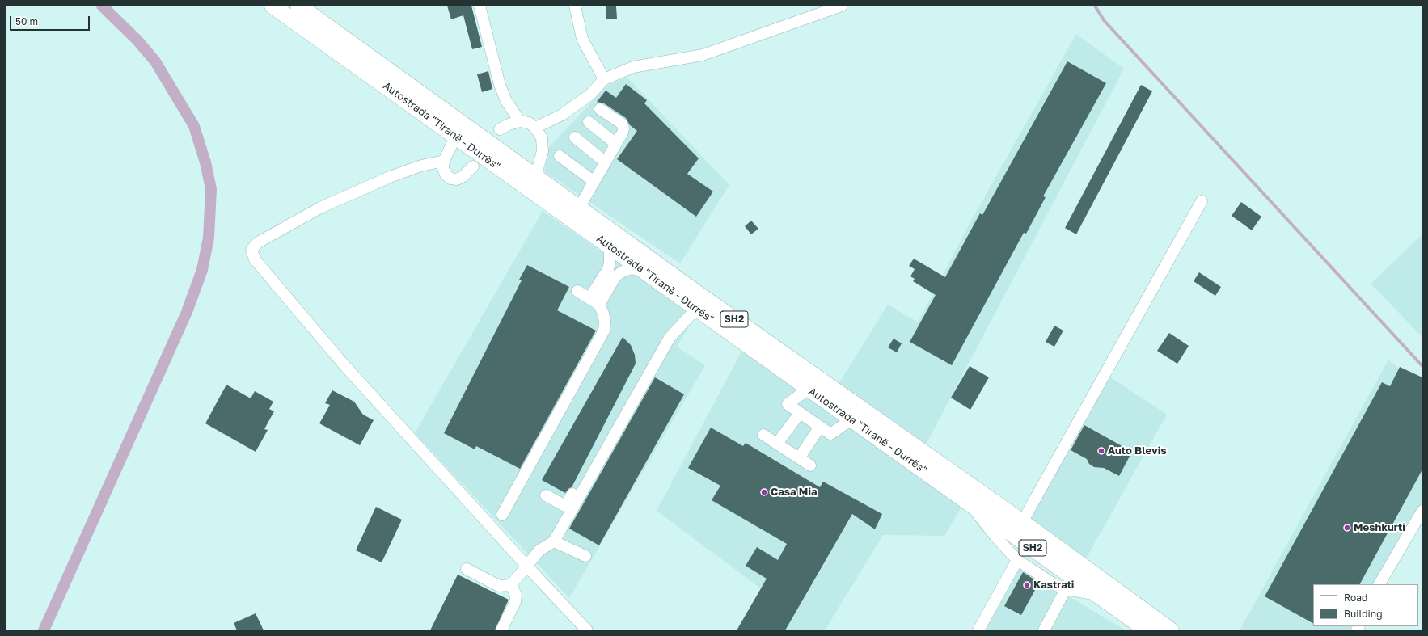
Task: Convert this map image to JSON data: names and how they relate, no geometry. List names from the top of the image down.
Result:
{
  "streets": {
    "highway": ["Autostrada \"Tiranë - Durrës\"", "SH2"]
  },
  "places": [
    "Auto Blevis",
    "Casa Mia",
    "Meshkurti",
    "Kastrati"
  ],
  "legend": ["Road", "Building"],
  "scale_bar": "50 m"
}
